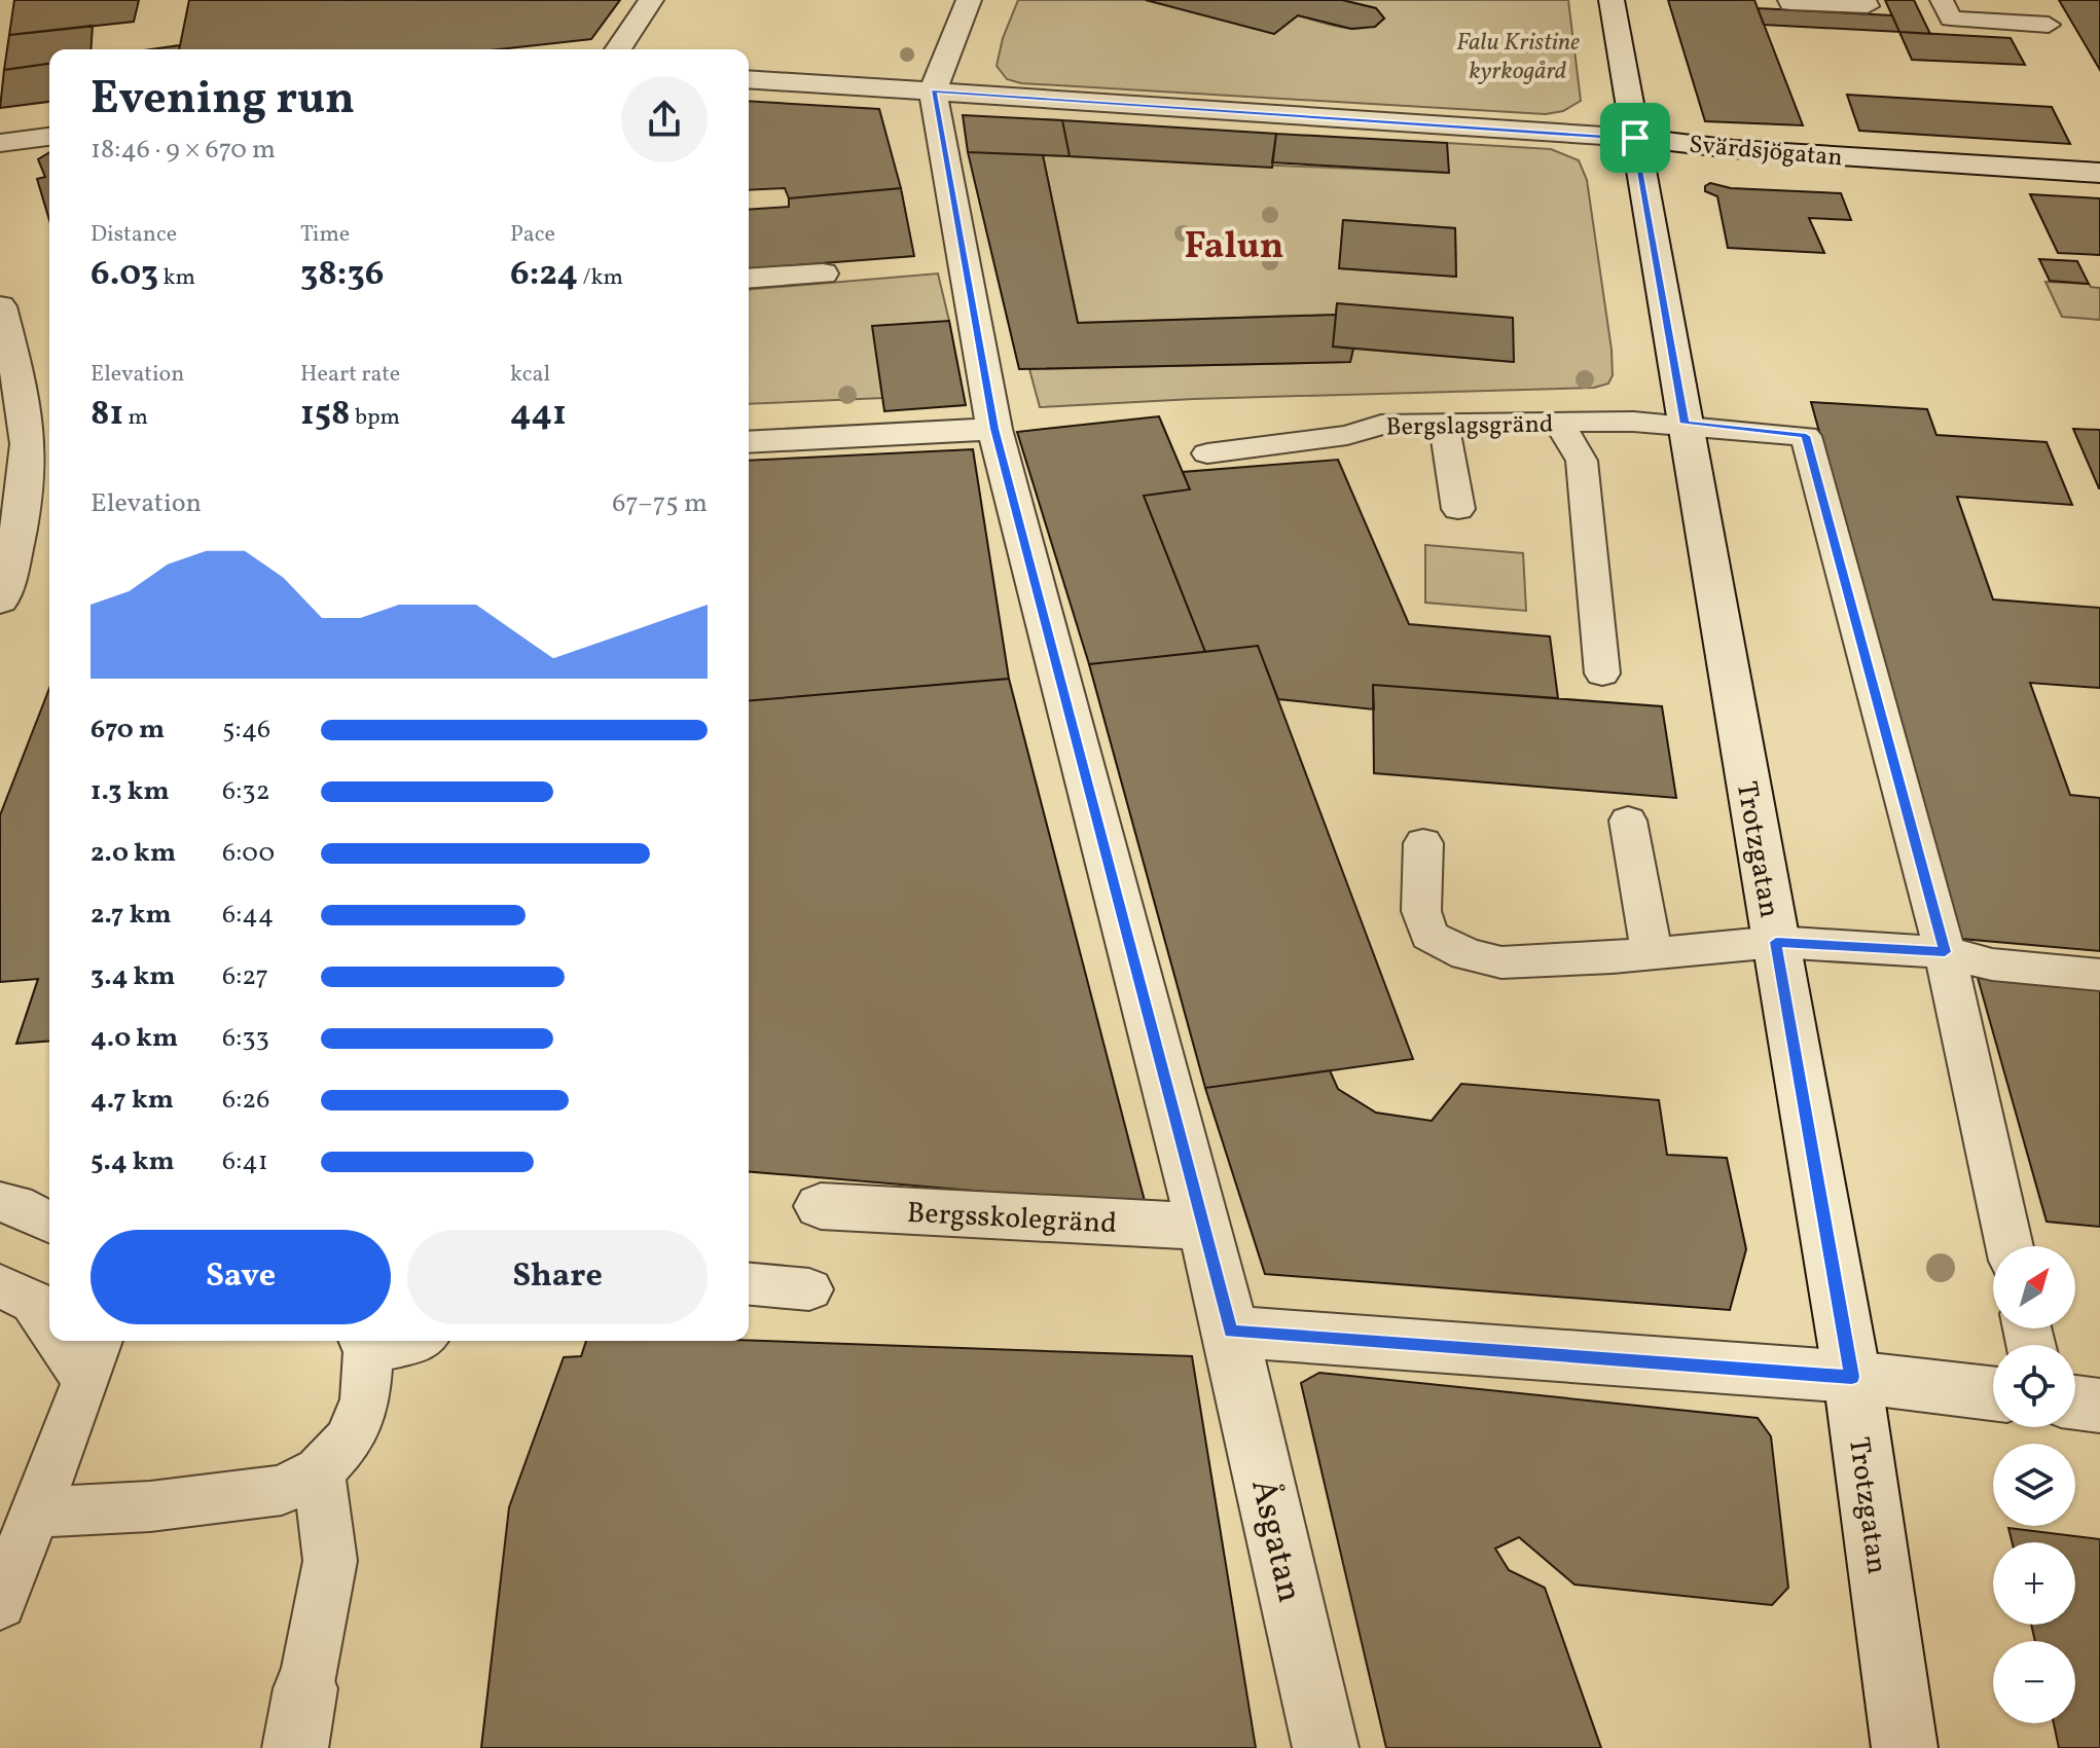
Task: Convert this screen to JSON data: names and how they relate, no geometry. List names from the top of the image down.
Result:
{
  "streets": {
    "street": [
      "Svärdsjögatan",
      "Trotzgatan",
      "Bergsskolegränd",
      "Åsgatan"
    ],
    "lane": ["Bergslagsgränd"]
  },
  "crossings": [
    ["Svärdsjögatan", "Trotzgatan"],
    ["Svärdsjögatan", "Åsgatan"],
    ["Bergslagsgränd", "Trotzgatan"],
    ["Bergsskolegränd", "Åsgatan"]
  ],
  "districts": ["Falun"],
  "parks": ["Falu Kristine kyrkogård"],
  "north": "top right",
  "page": {
    "heading": ["Evening run", "18:46 · 9 × 670 m"],
    "stats": [
      ["Distance", "6.03 km"],
      ["Time", "38:36"],
      ["Pace", "6:24 /km"],
      ["Elevation", "81 m"],
      ["Heart rate", "158 bpm"],
      ["kcal", "441"]
    ],
    "chart": ["Elevation", "67–75 m"],
    "list": [
      {
        "name": "670 m",
        "note": "5:46"
      },
      {
        "name": "1.3 km",
        "note": "6:32"
      },
      {
        "name": "2.0 km",
        "note": "6:00"
      },
      {
        "name": "2.7 km",
        "note": "6:44"
      },
      {
        "name": "3.4 km",
        "note": "6:27"
      },
      {
        "name": "4.0 km",
        "note": "6:33"
      },
      {
        "name": "4.7 km",
        "note": "6:26"
      },
      {
        "name": "5.4 km",
        "note": "6:41"
      }
    ],
    "buttons": ["Save", "Share"],
    "map_buttons": ["+", "−"]
  }
}
